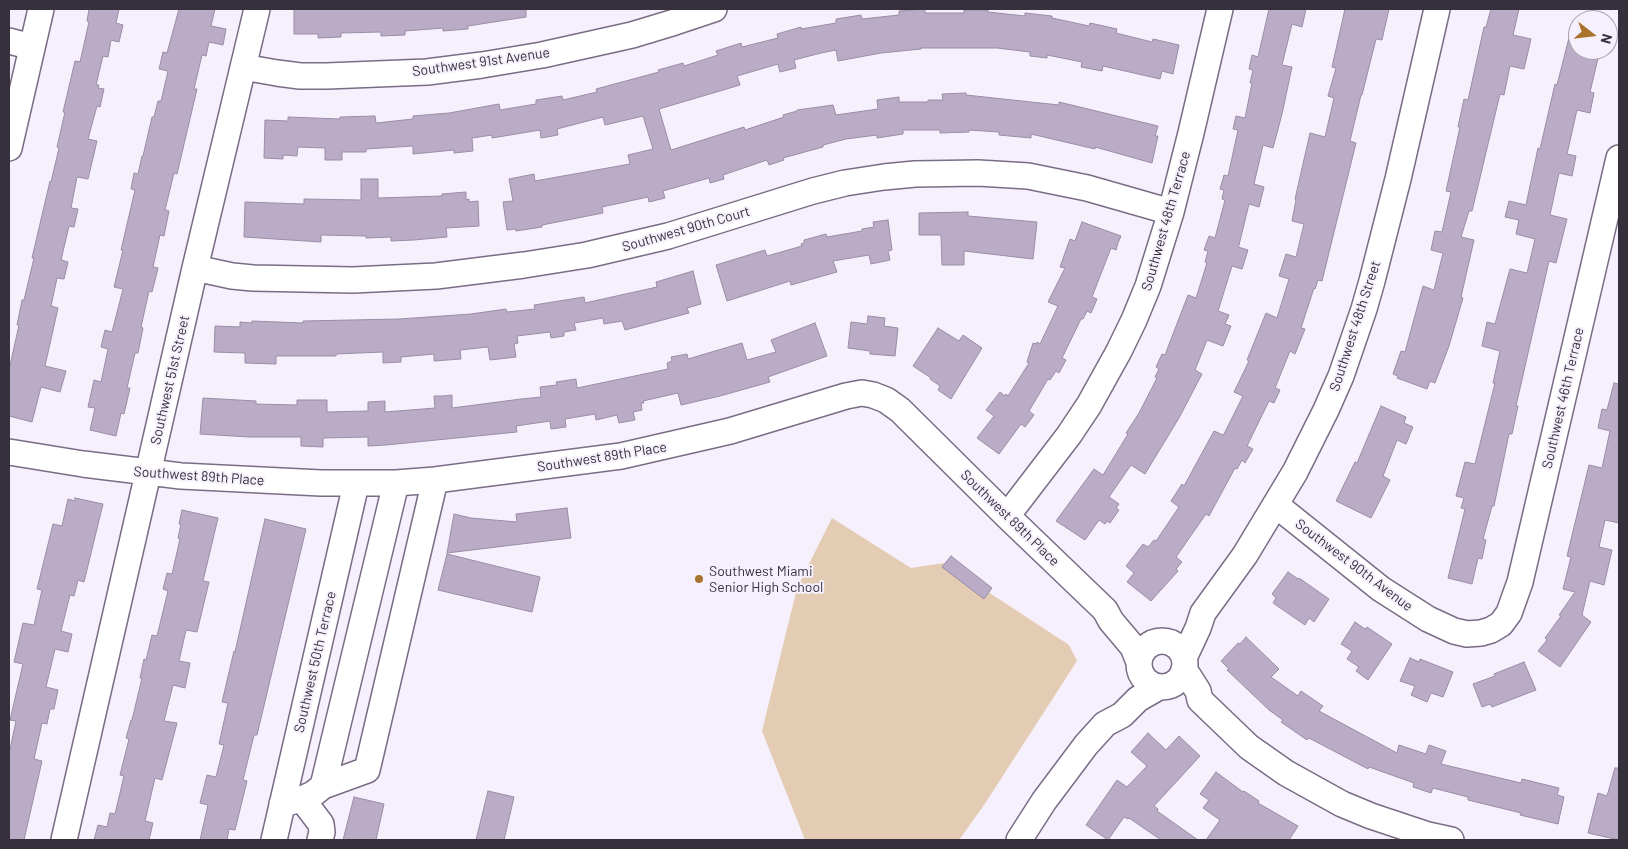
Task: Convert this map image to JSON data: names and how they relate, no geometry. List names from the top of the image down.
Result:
{
  "streets": {
    "street": [
      "Southwest 91st Avenue",
      "Southwest 48th Terrace",
      "Southwest 90th Court",
      "Southwest 48th Street",
      "Southwest 51st Street",
      "Southwest 46th Terrace",
      "Southwest 89th Place",
      "Southwest 90th Avenue",
      "Southwest 50th Terrace"
    ]
  },
  "crossings": [
    ["Southwest 91st Avenue", "Southwest 51st Street"],
    ["Southwest 48th Terrace", "Southwest 90th Court"],
    ["Southwest 48th Terrace", "Southwest 89th Place"],
    ["Southwest 90th Court", "Southwest 51st Street"],
    ["Southwest 48th Street", "Southwest 89th Place"],
    ["Southwest 48th Street", "Southwest 90th Avenue"],
    ["Southwest 51st Street", "Southwest 89th Place"],
    ["Southwest 46th Terrace", "Southwest 90th Avenue"],
    ["Southwest 89th Place", "Southwest 50th Terrace"]
  ],
  "places": ["Southwest Miami Senior High School"],
  "north": "right"
}
